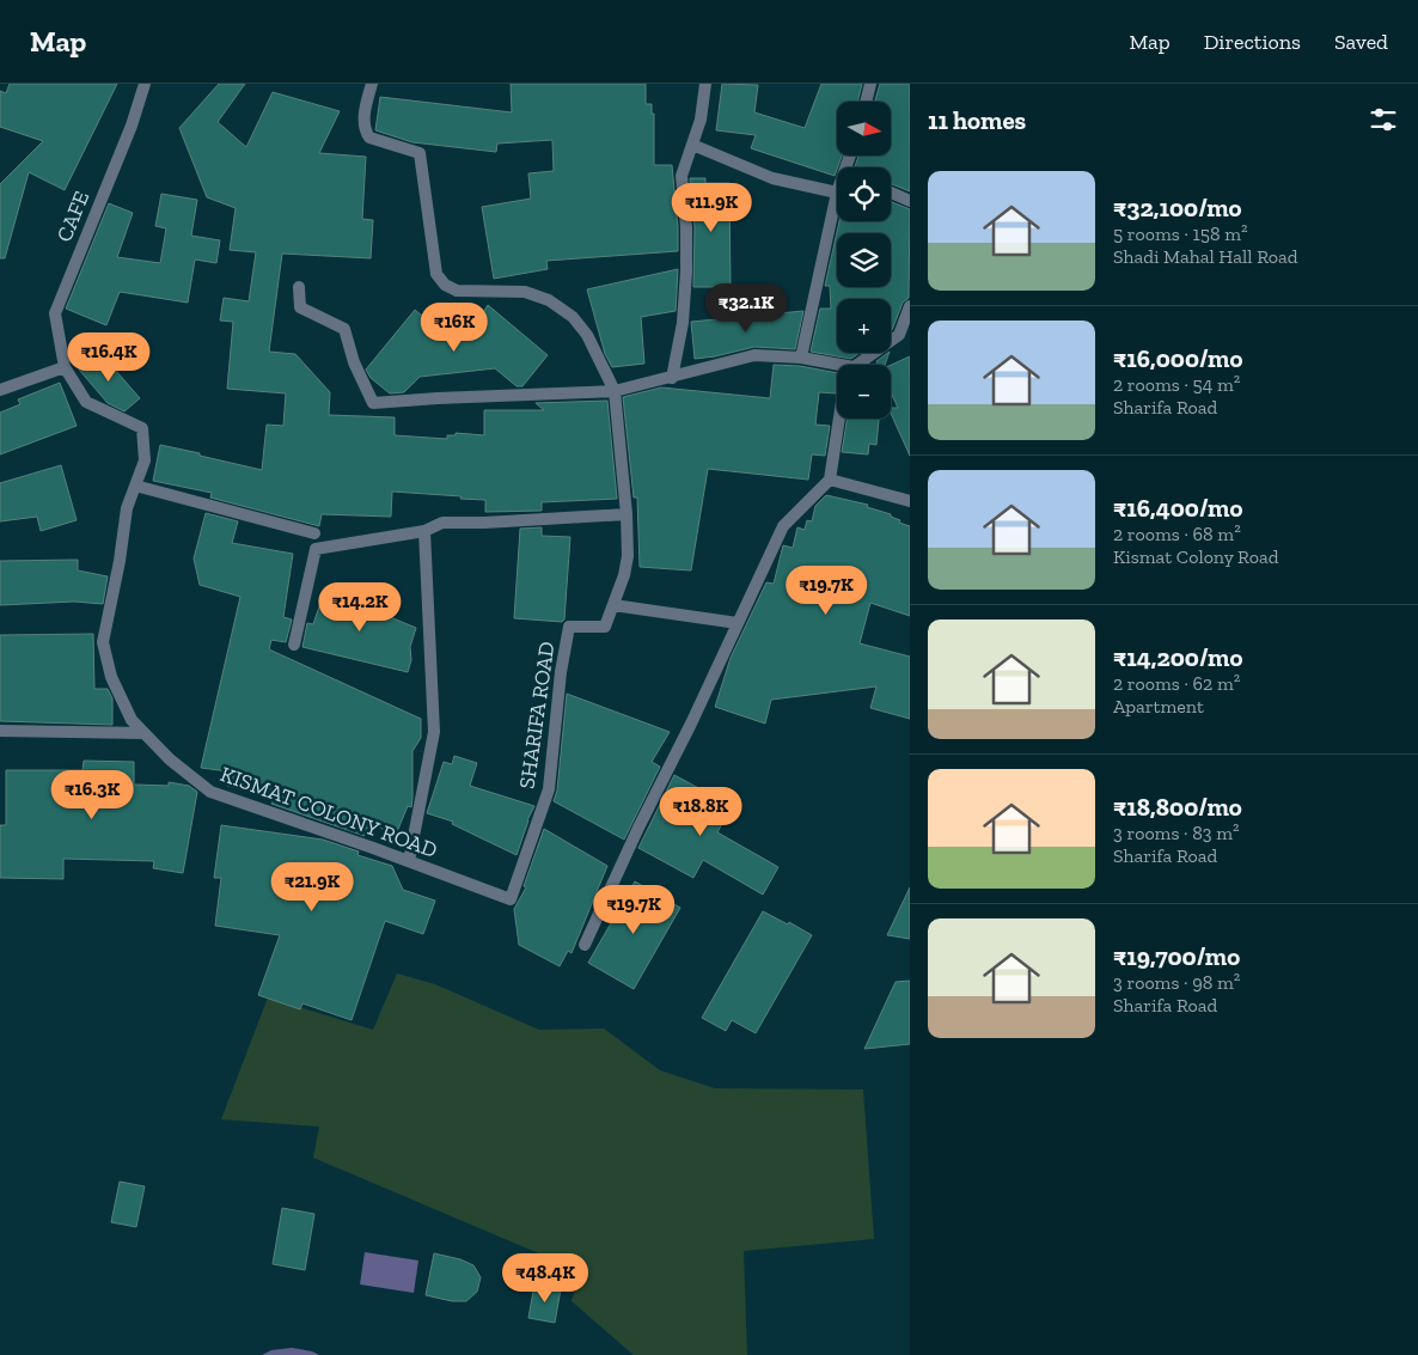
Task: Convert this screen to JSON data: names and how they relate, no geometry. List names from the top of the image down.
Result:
{
  "streets": {
    "street": ["CAFE", "SHARIFA ROAD", "KISMAT COLONY ROAD"]
  },
  "crossings": [
    ["CAFE", "KISMAT COLONY ROAD"],
    ["SHARIFA ROAD", "KISMAT COLONY ROAD"]
  ],
  "north": "right",
  "page": {
    "header": "Map",
    "nav": ["Map", "Directions", "Saved"],
    "heading": "11 homes",
    "map_buttons": ["+", "−"],
    "list": [
      {
        "name": "₹32,100/mo",
        "note": "5 rooms · 158 m² · Shadi Mahal Hall Road"
      },
      {
        "name": "₹16,000/mo",
        "note": "2 rooms · 54 m² · Sharifa Road"
      },
      {
        "name": "₹16,400/mo",
        "note": "2 rooms · 68 m² · Kismat Colony Road"
      },
      {
        "name": "₹14,200/mo",
        "note": "2 rooms · 62 m² · Apartment"
      },
      {
        "name": "₹18,800/mo",
        "note": "3 rooms · 83 m² · Sharifa Road"
      },
      {
        "name": "₹19,700/mo",
        "note": "3 rooms · 98 m² · Sharifa Road"
      }
    ],
    "price": [
      "₹11.9K",
      "₹32.1K",
      "₹16K",
      "₹16.4K",
      "₹19.7K",
      "₹14.2K",
      "₹16.3K",
      "₹18.8K",
      "₹21.9K",
      "₹19.7K",
      "₹48.4K"
    ]
  }
}
